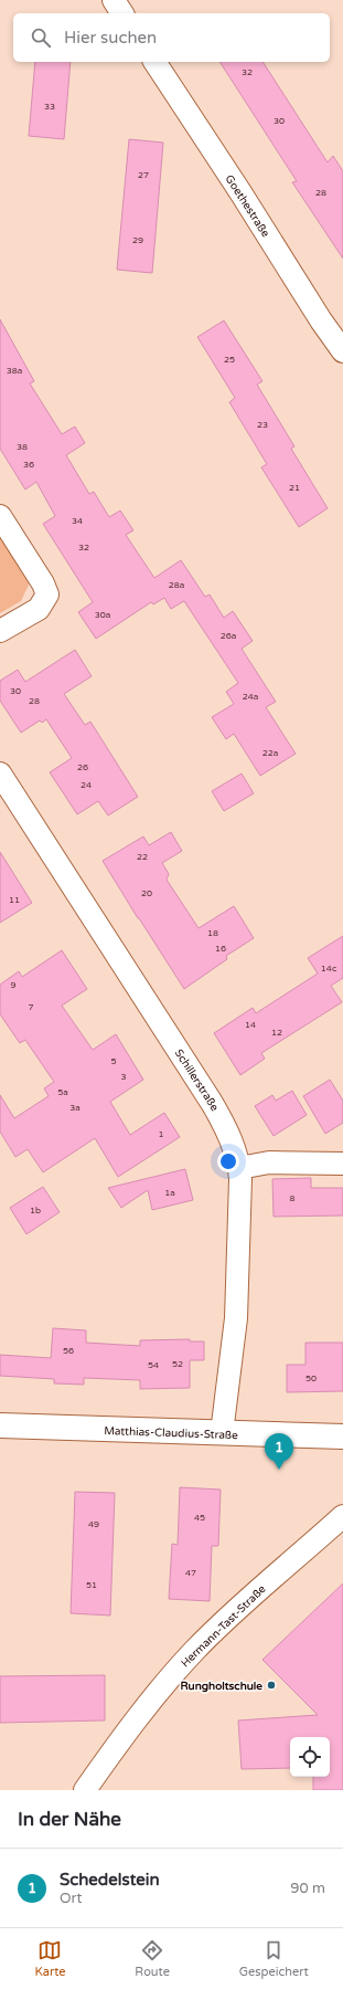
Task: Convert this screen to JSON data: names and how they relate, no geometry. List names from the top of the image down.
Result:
{
  "streets": {
    "street": [
      "Goethestraße",
      "Schillerstraße",
      "Matthias-Claudius-Straße",
      "Hermann-Tast-Straße"
    ]
  },
  "crossings": [
    ["Schillerstraße", "Matthias-Claudius-Straße"]
  ],
  "places": ["Rungholtschule"],
  "house_numbers": [
    "32",
    "33",
    "30",
    "27",
    "28",
    "29",
    "25",
    "38a",
    "23",
    "38",
    "36",
    "21",
    "34",
    "32",
    "28a",
    "30a",
    "26a",
    "30",
    "24a",
    "28",
    "22a",
    "26",
    "24",
    "22",
    "20",
    "11",
    "18",
    "16",
    "14c",
    "9",
    "7",
    "14",
    "12",
    "5",
    "3",
    "5a",
    "3a",
    "1",
    "1a",
    "8",
    "1b",
    "56",
    "52",
    "54",
    "50",
    "45",
    "49",
    "47",
    "51"
  ],
  "page": {
    "search": "Hier suchen",
    "pins": "1",
    "heading": "In der Nähe",
    "list": [
      {
        "mark": "1",
        "name": "Schedelstein",
        "note": "Ort",
        "value": "90 m"
      }
    ],
    "nav": ["Karte", "Route", "Gespeichert"]
  }
}
